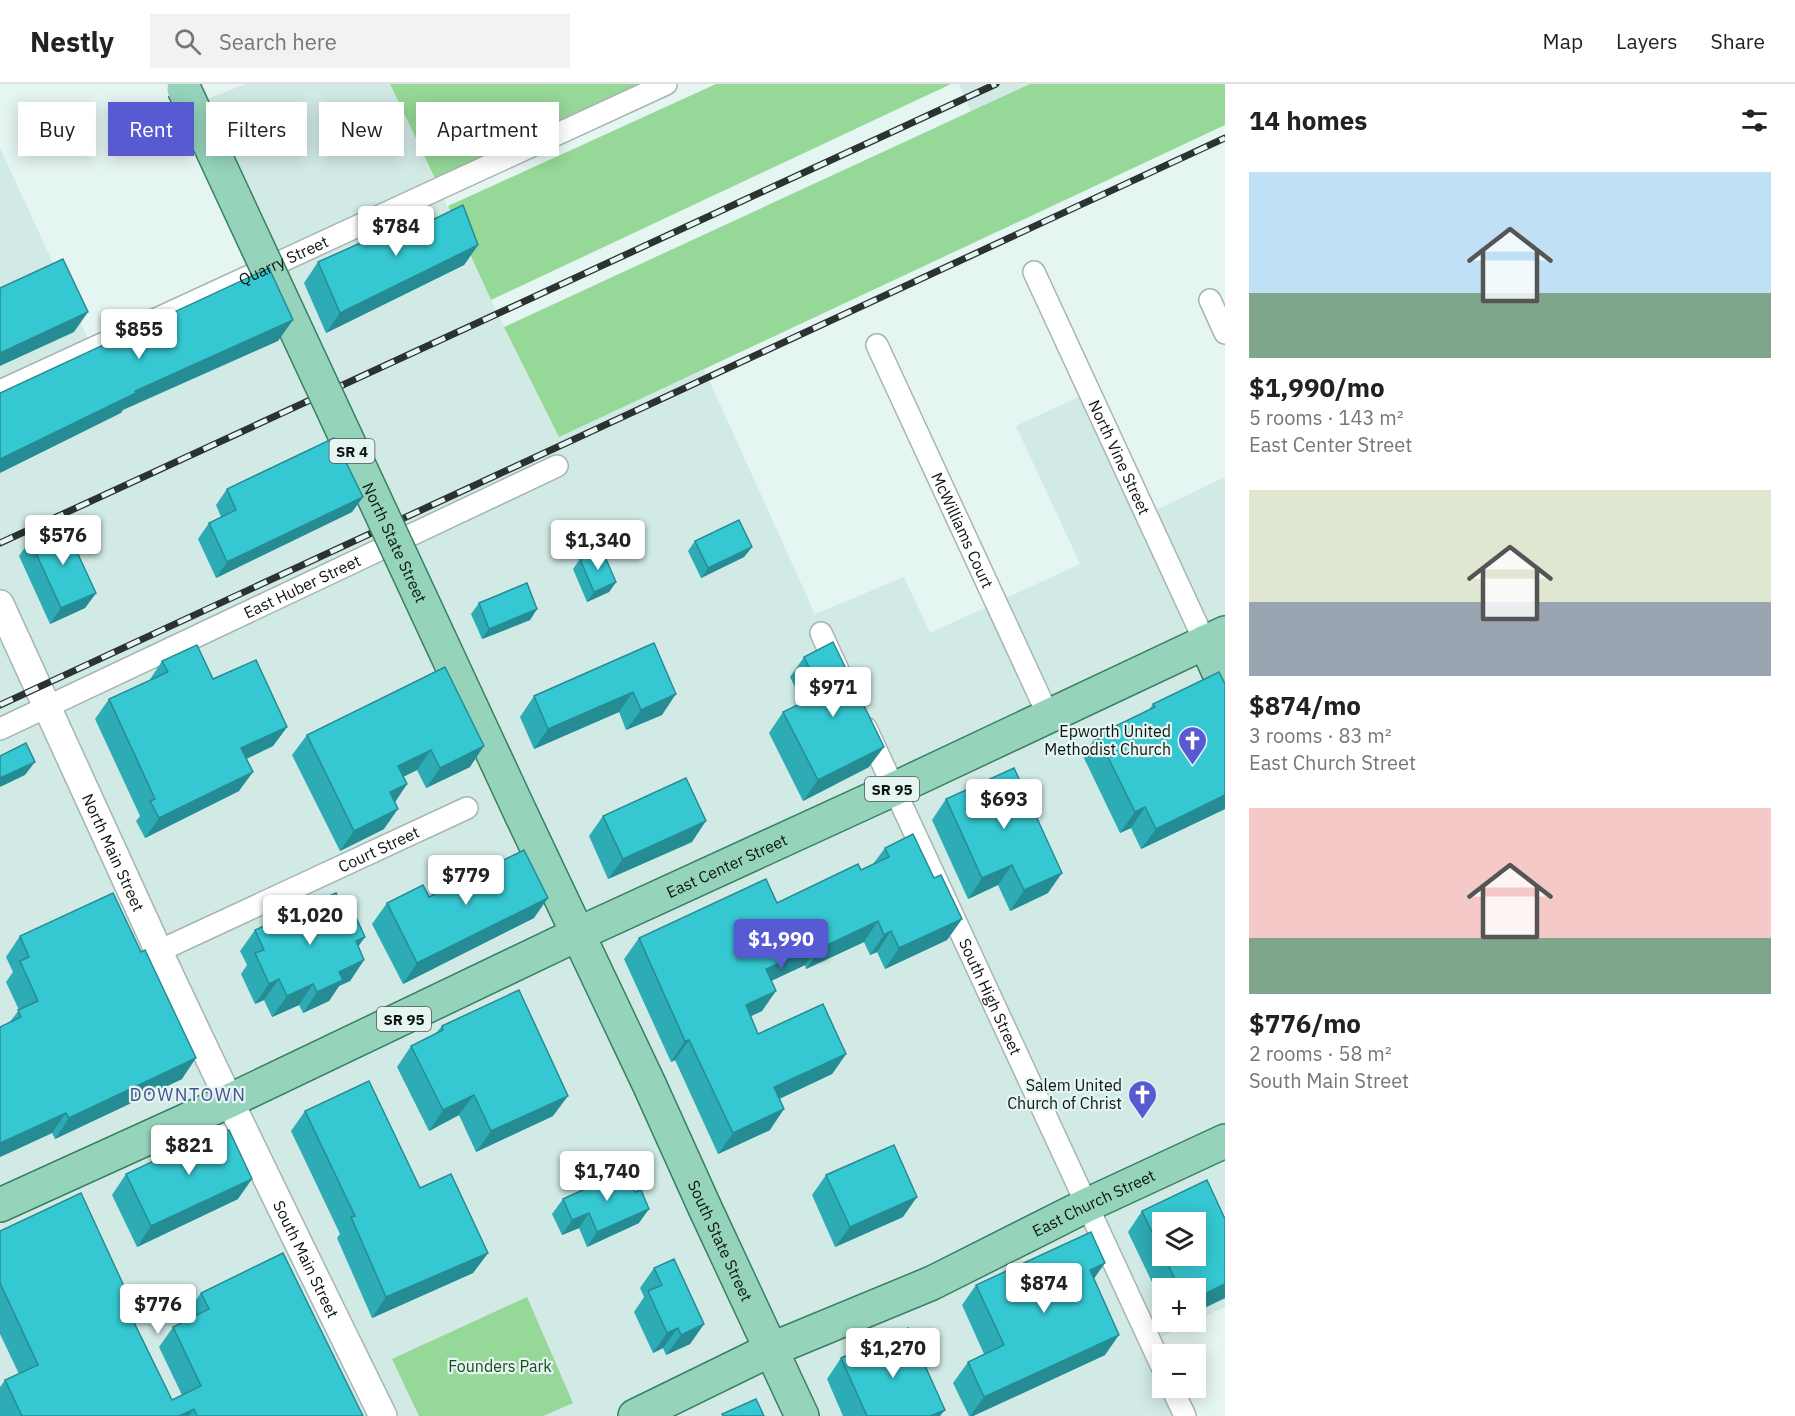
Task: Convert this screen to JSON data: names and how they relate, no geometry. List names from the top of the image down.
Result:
{
  "streets": {
    "main road": [
      "SR 4",
      "North State Street",
      "SR 95",
      "East Center Street",
      "East Church Street",
      "South State Street"
    ],
    "street": [
      "Quarry Street",
      "North Vine Street",
      "McWilliams Court",
      "East Huber Street",
      "Court Street",
      "North Main Street",
      "South High Street",
      "South Main Street"
    ]
  },
  "crossings": [
    ["North Vine Street", "East Center Street"],
    ["McWilliams Court", "East Center Street"],
    ["North State Street", "East Center Street"],
    ["North State Street", "South State Street"],
    ["East Huber Street", "North Main Street"],
    ["SR 95", "North Main Street"],
    ["SR 95", "East Center Street"],
    ["SR 95", "South Main Street"],
    ["Court Street", "North Main Street"],
    ["North Main Street", "East Center Street"],
    ["North Main Street", "South Main Street"],
    ["East Center Street", "South High Street"],
    ["East Center Street", "South State Street"],
    ["East Center Street", "South Main Street"],
    ["South High Street", "East Church Street"],
    ["East Church Street", "South State Street"]
  ],
  "districts": ["DOWNTOWN"],
  "parks": ["Founders Park"],
  "places": {
    "church": ["Epworth United Methodist Church", "Salem United Church of Christ"]
  },
  "page": {
    "header": "Nestly",
    "search": "Search here",
    "nav": ["Map", "Layers", "Share"],
    "heading": "14 homes",
    "chip": [
      "Buy",
      "Rent",
      "Filters",
      "New",
      "Apartment"
    ],
    "list": [
      {
        "name": "$1,990/mo",
        "note": "5 rooms · 143 m² · East Center Street"
      },
      {
        "name": "$874/mo",
        "note": "3 rooms · 83 m² · East Church Street"
      },
      {
        "name": "$776/mo",
        "note": "2 rooms · 58 m² · South Main Street"
      }
    ],
    "price": [
      "$784",
      "$855",
      "$576",
      "$1,340",
      "$971",
      "$693",
      "$779",
      "$1,020",
      "$1,990",
      "$821",
      "$1,740",
      "$874",
      "$776",
      "$1,270"
    ],
    "map_buttons": ["+", "−"]
  }
}
